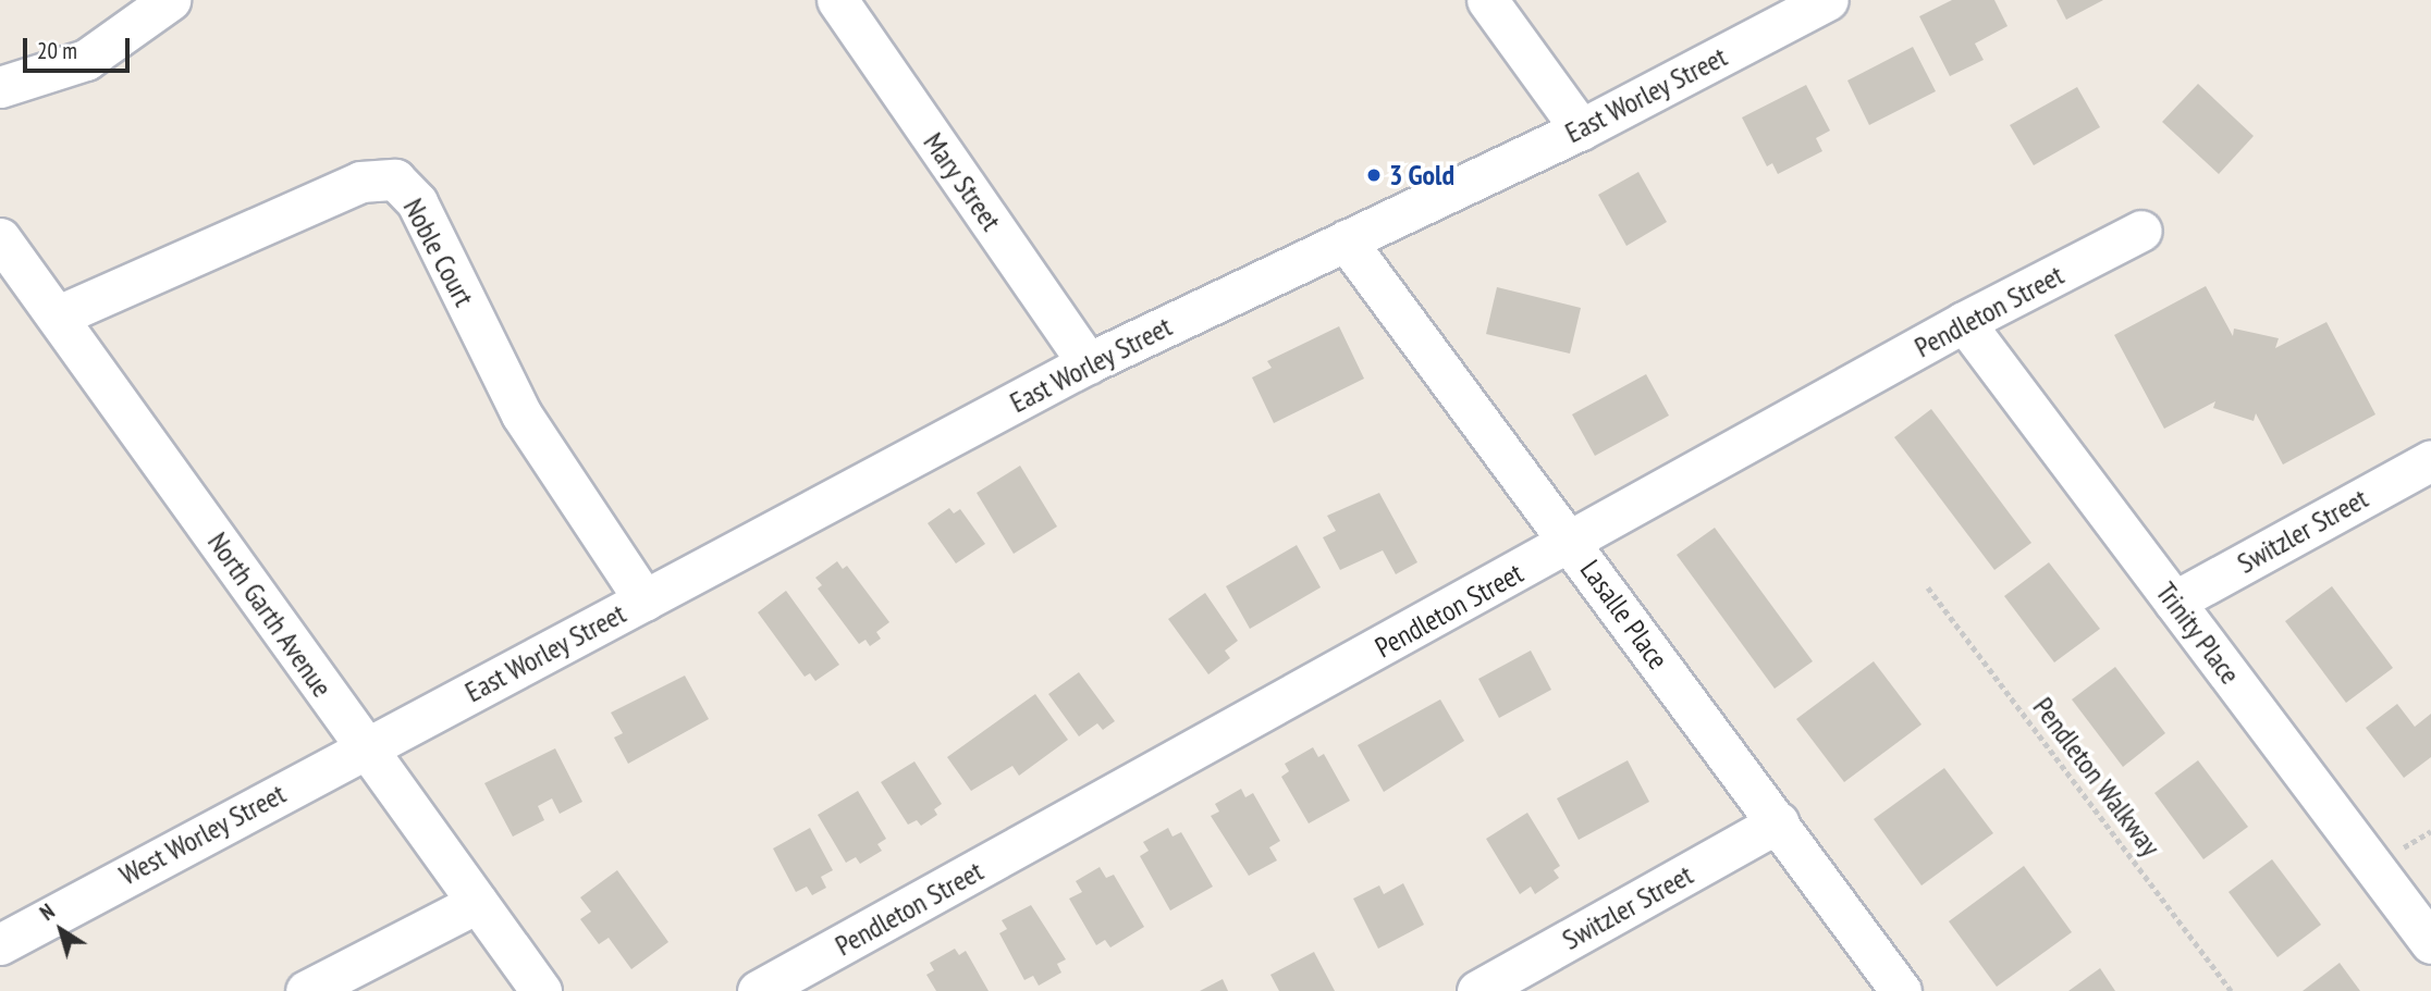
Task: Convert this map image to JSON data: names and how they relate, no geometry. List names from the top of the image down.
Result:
{
  "streets": {
    "street": [
      "East Worley Street",
      "Mary Street",
      "Noble Court",
      "Pendleton Street",
      "Switzler Street",
      "North Garth Avenue",
      "Lasalle Place",
      "Trinity Place",
      "West Worley Street"
    ],
    "path": ["Pendleton Walkway"]
  },
  "crossings": [
    ["East Worley Street", "Mary Street"],
    ["East Worley Street", "Noble Court"],
    ["East Worley Street", "North Garth Avenue"],
    ["East Worley Street", "Lasalle Place"],
    ["East Worley Street", "West Worley Street"],
    ["Noble Court", "North Garth Avenue"],
    ["Pendleton Street", "Lasalle Place"],
    ["Pendleton Street", "Trinity Place"],
    ["Switzler Street", "Lasalle Place"],
    ["Switzler Street", "Trinity Place"],
    ["North Garth Avenue", "West Worley Street"]
  ],
  "places": ["3 Gold"],
  "scale_bar": "20 m",
  "north": "top left"
}
